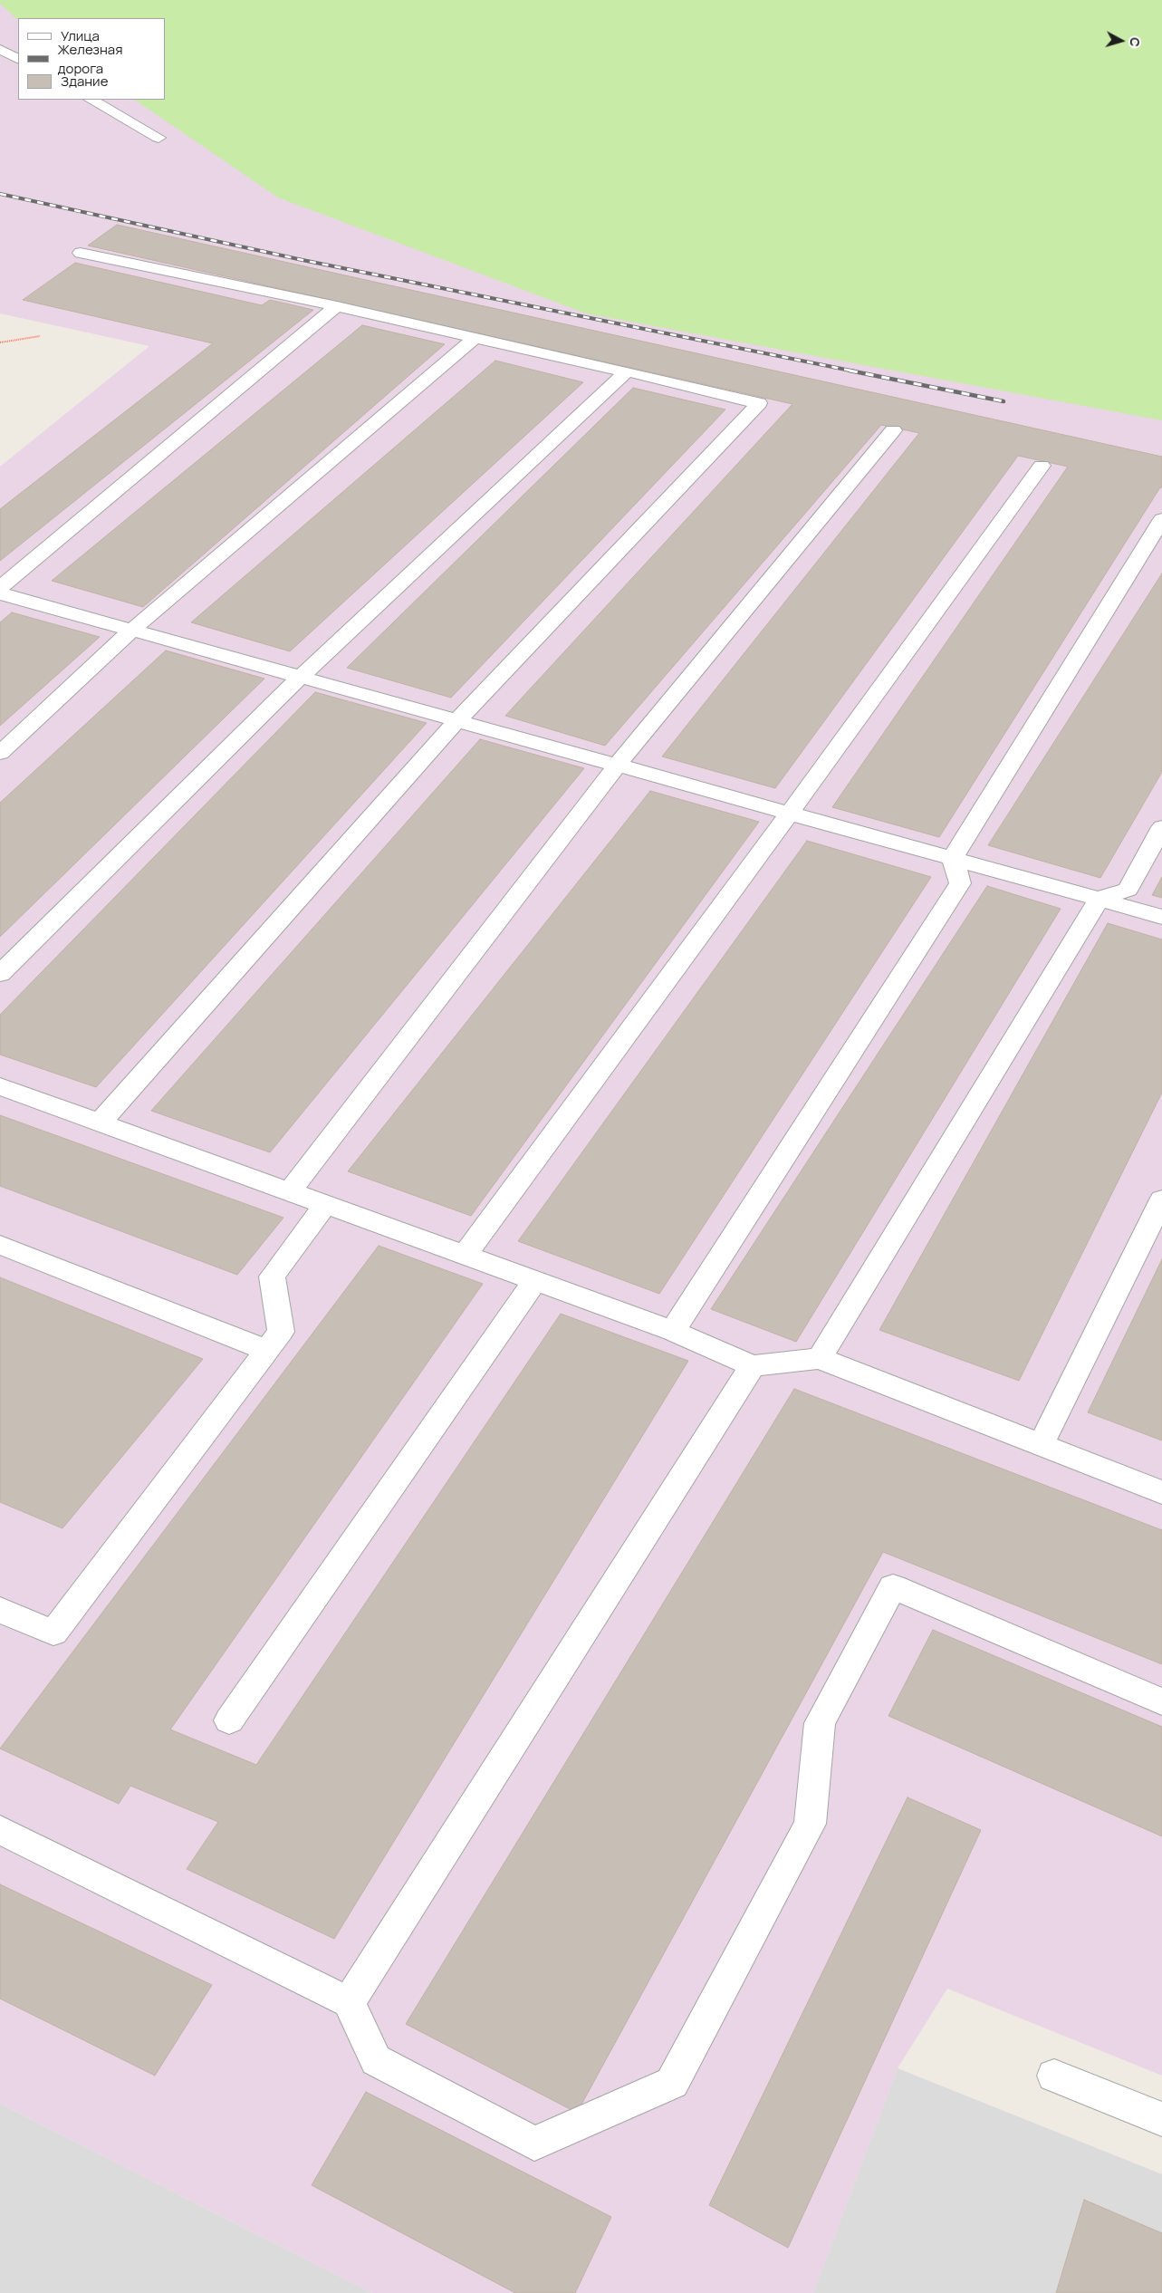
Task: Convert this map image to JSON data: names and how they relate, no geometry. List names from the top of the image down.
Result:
{
  "legend": ["Улица", "Железная дорога", "Здание"],
  "north": "right"
}
